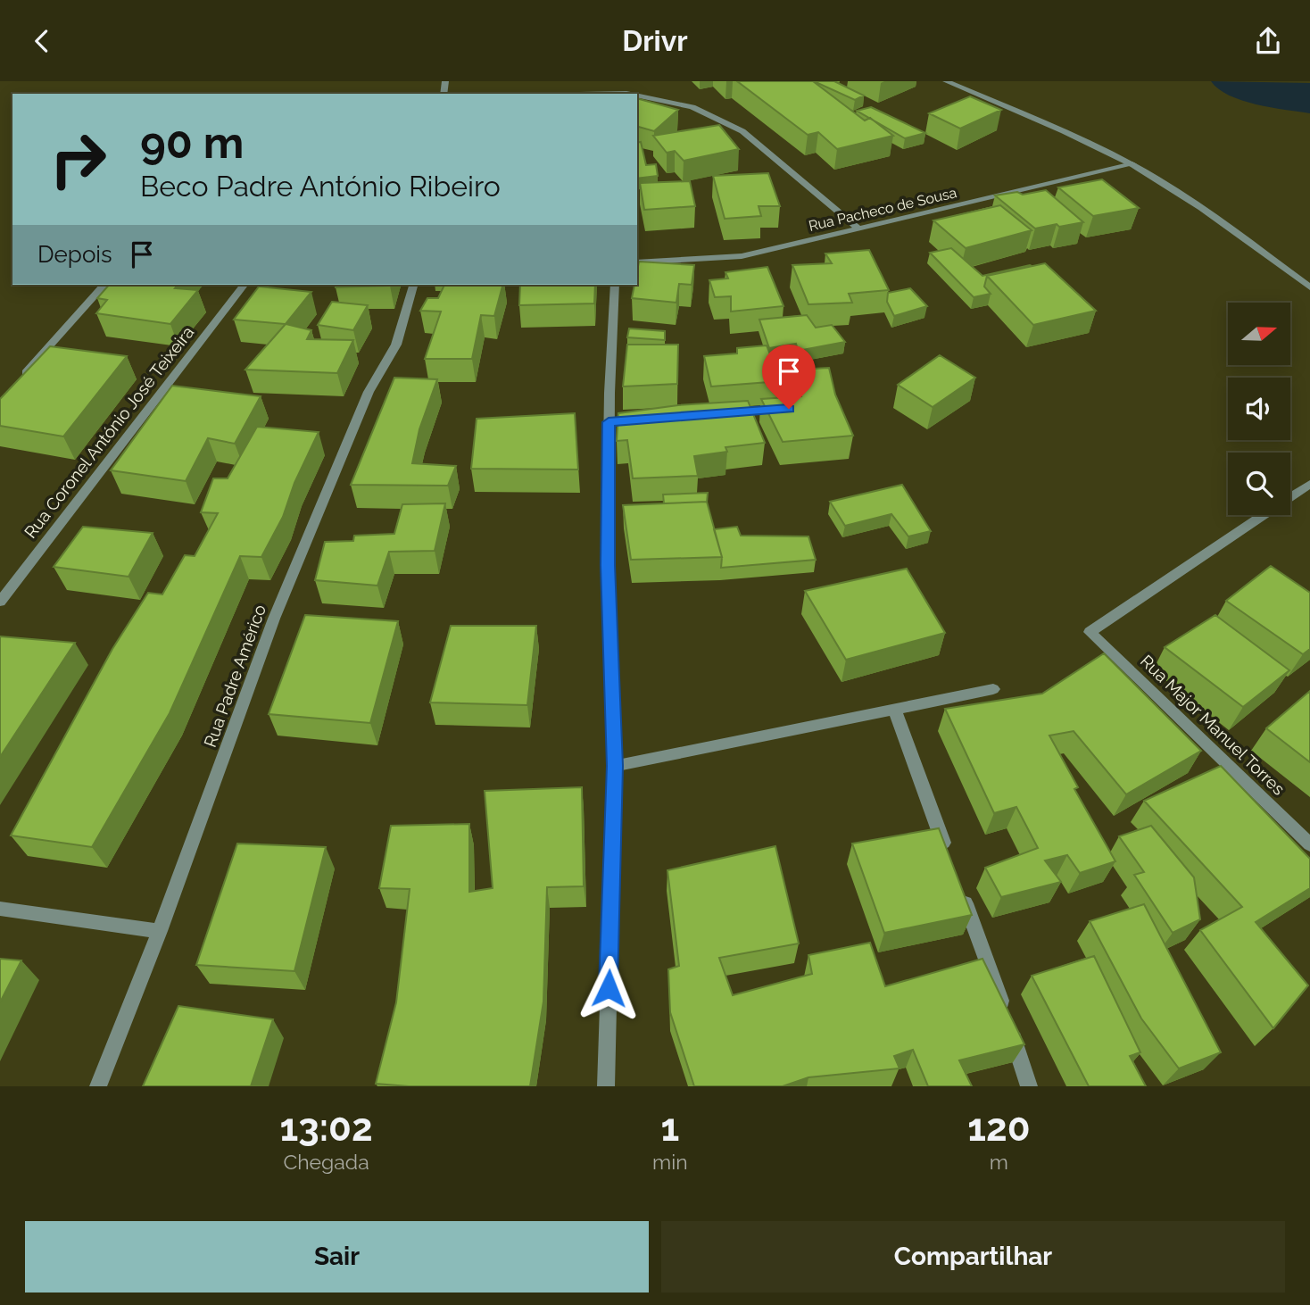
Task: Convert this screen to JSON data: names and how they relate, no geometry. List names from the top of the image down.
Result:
{
  "streets": {
    "street": [
      "Rua Pacheco de Sousa",
      "Rua Coronel António José Teixeira",
      "Rua Padre Américo",
      "Rua Major Manuel Torres"
    ]
  },
  "north": "right",
  "page": {
    "header": "Drivr",
    "turn": ["90 m", "Beco Padre António Ribeiro"],
    "then": "Depois",
    "eta": [
      "13:02",
      "Chegada",
      "1",
      "min",
      "120",
      "m"
    ],
    "buttons": ["Sair", "Compartilhar"]
  }
}
